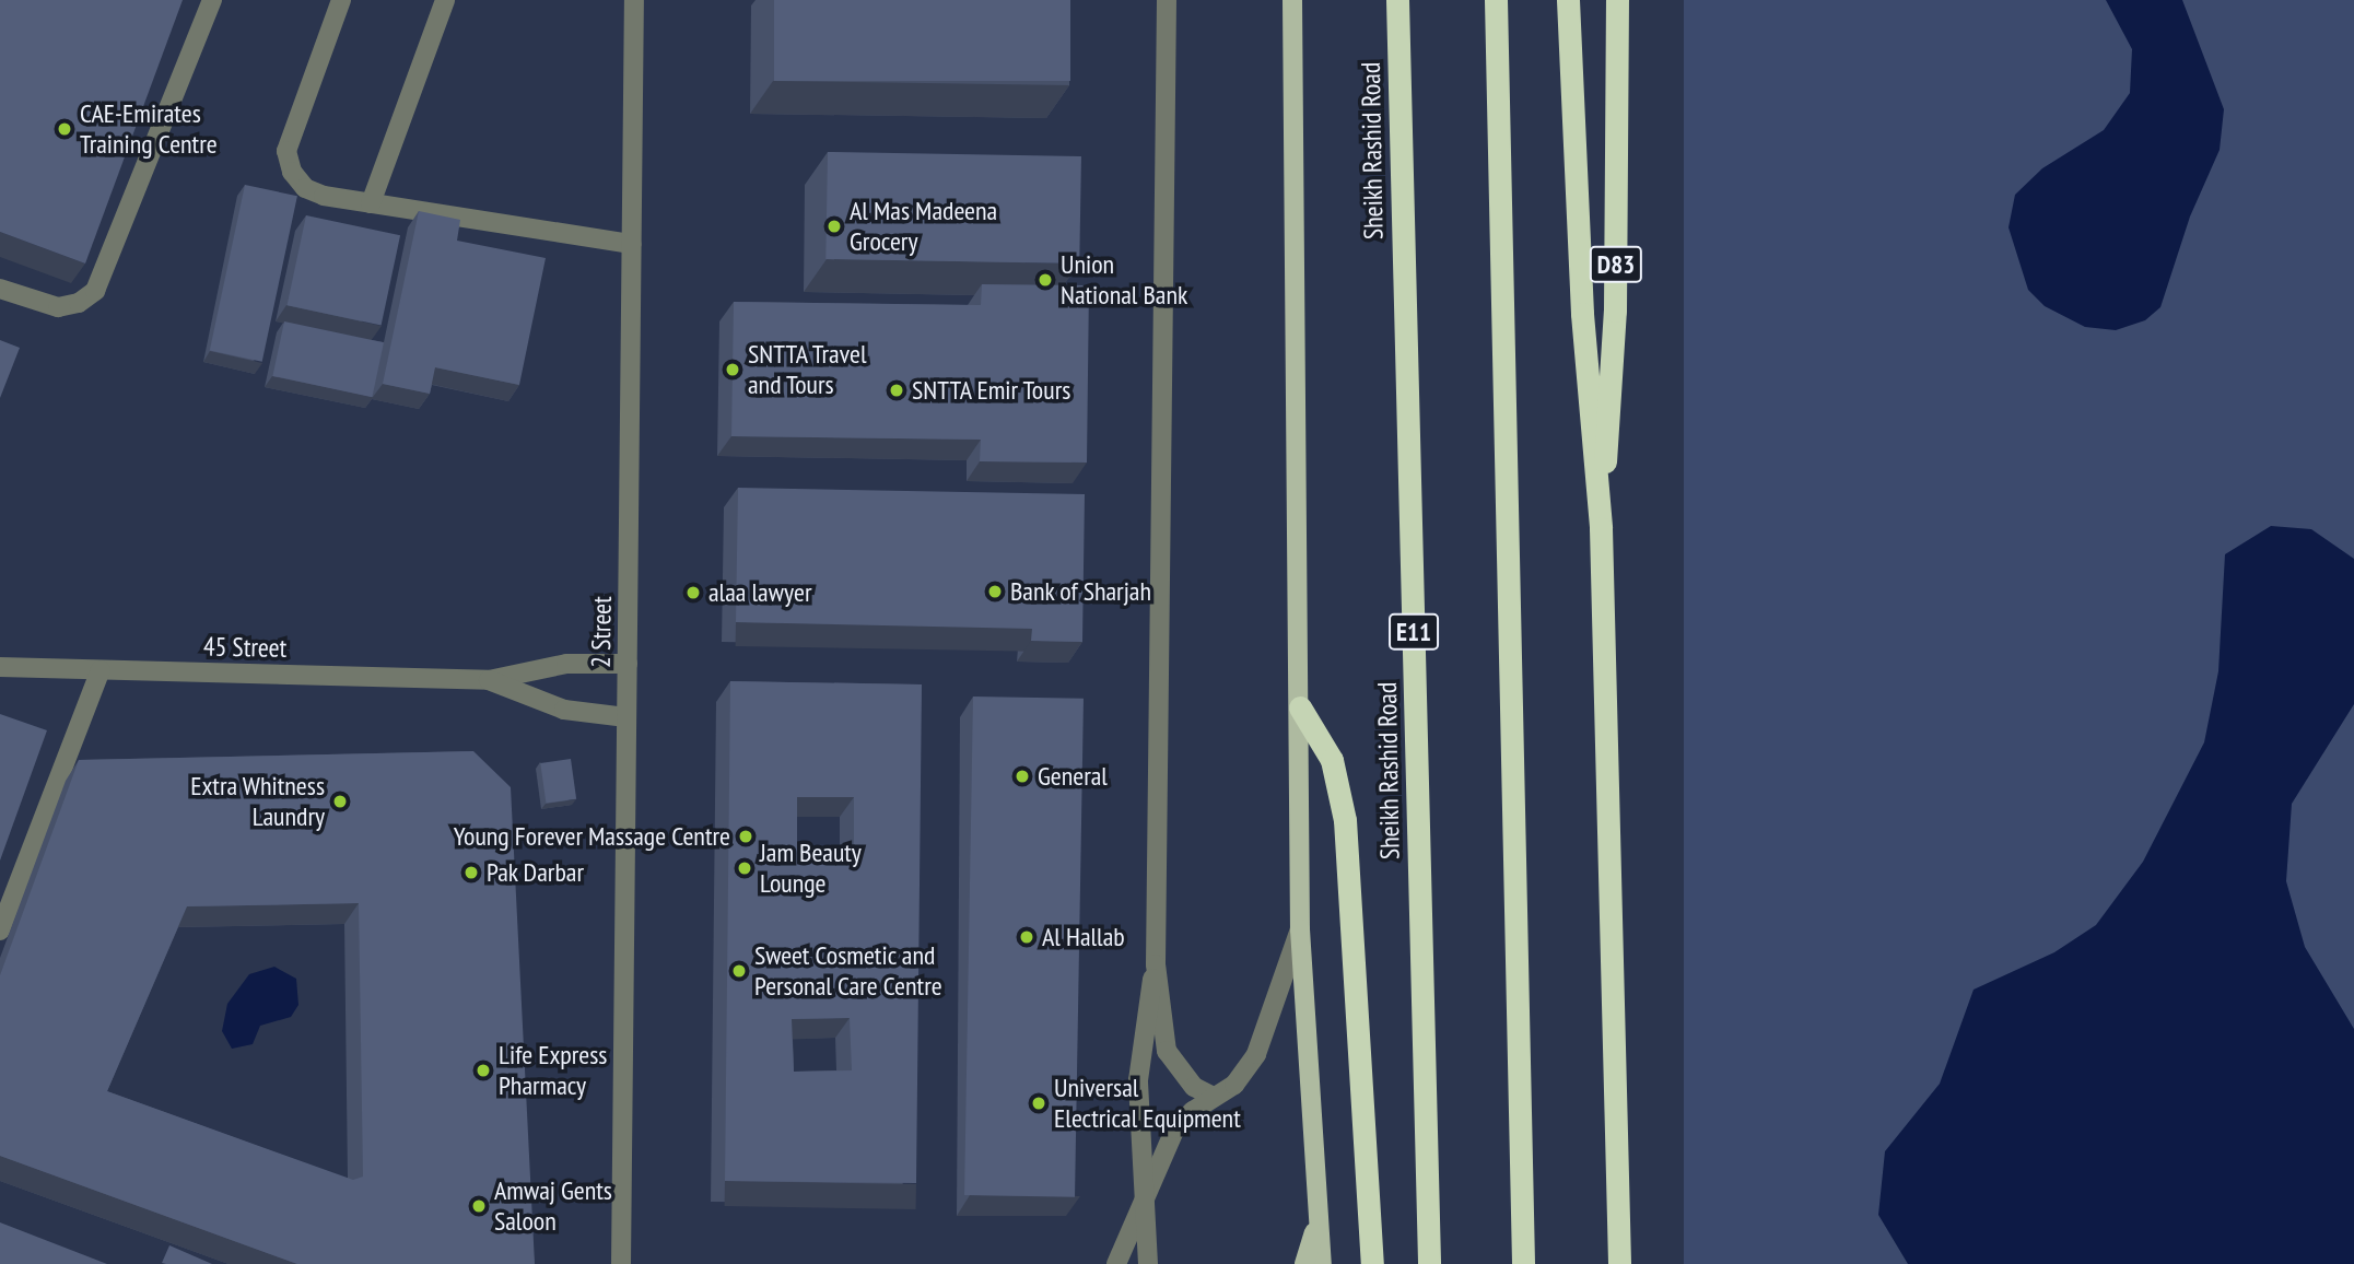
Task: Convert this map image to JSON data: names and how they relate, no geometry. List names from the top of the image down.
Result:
{
  "streets": {
    "highway": ["Sheikh Rashid Road", "D83", "E11"],
    "street": ["2 Street", "45 Street"]
  },
  "crossings": [
    ["2 Street", "45 Street"]
  ],
  "places": [
    "CAE-Emirates Training Centre",
    "Al Mas Madeena Grocery",
    "Union National Bank",
    "SNTTA Travel and Tours",
    "SNTTA Emir Tours",
    "Bank of Sharjah",
    "alaa lawyer",
    "General",
    "Extra Whitness Laundry",
    "Young Forever Massage Centre",
    "Jam Beauty Lounge",
    "Pak Darbar",
    "Al Hallab",
    "Sweet Cosmetic and Personal Care Centre",
    "Life Express Pharmacy",
    "Universal Electrical Equipment",
    "Amwaj Gents Saloon"
  ]
}
